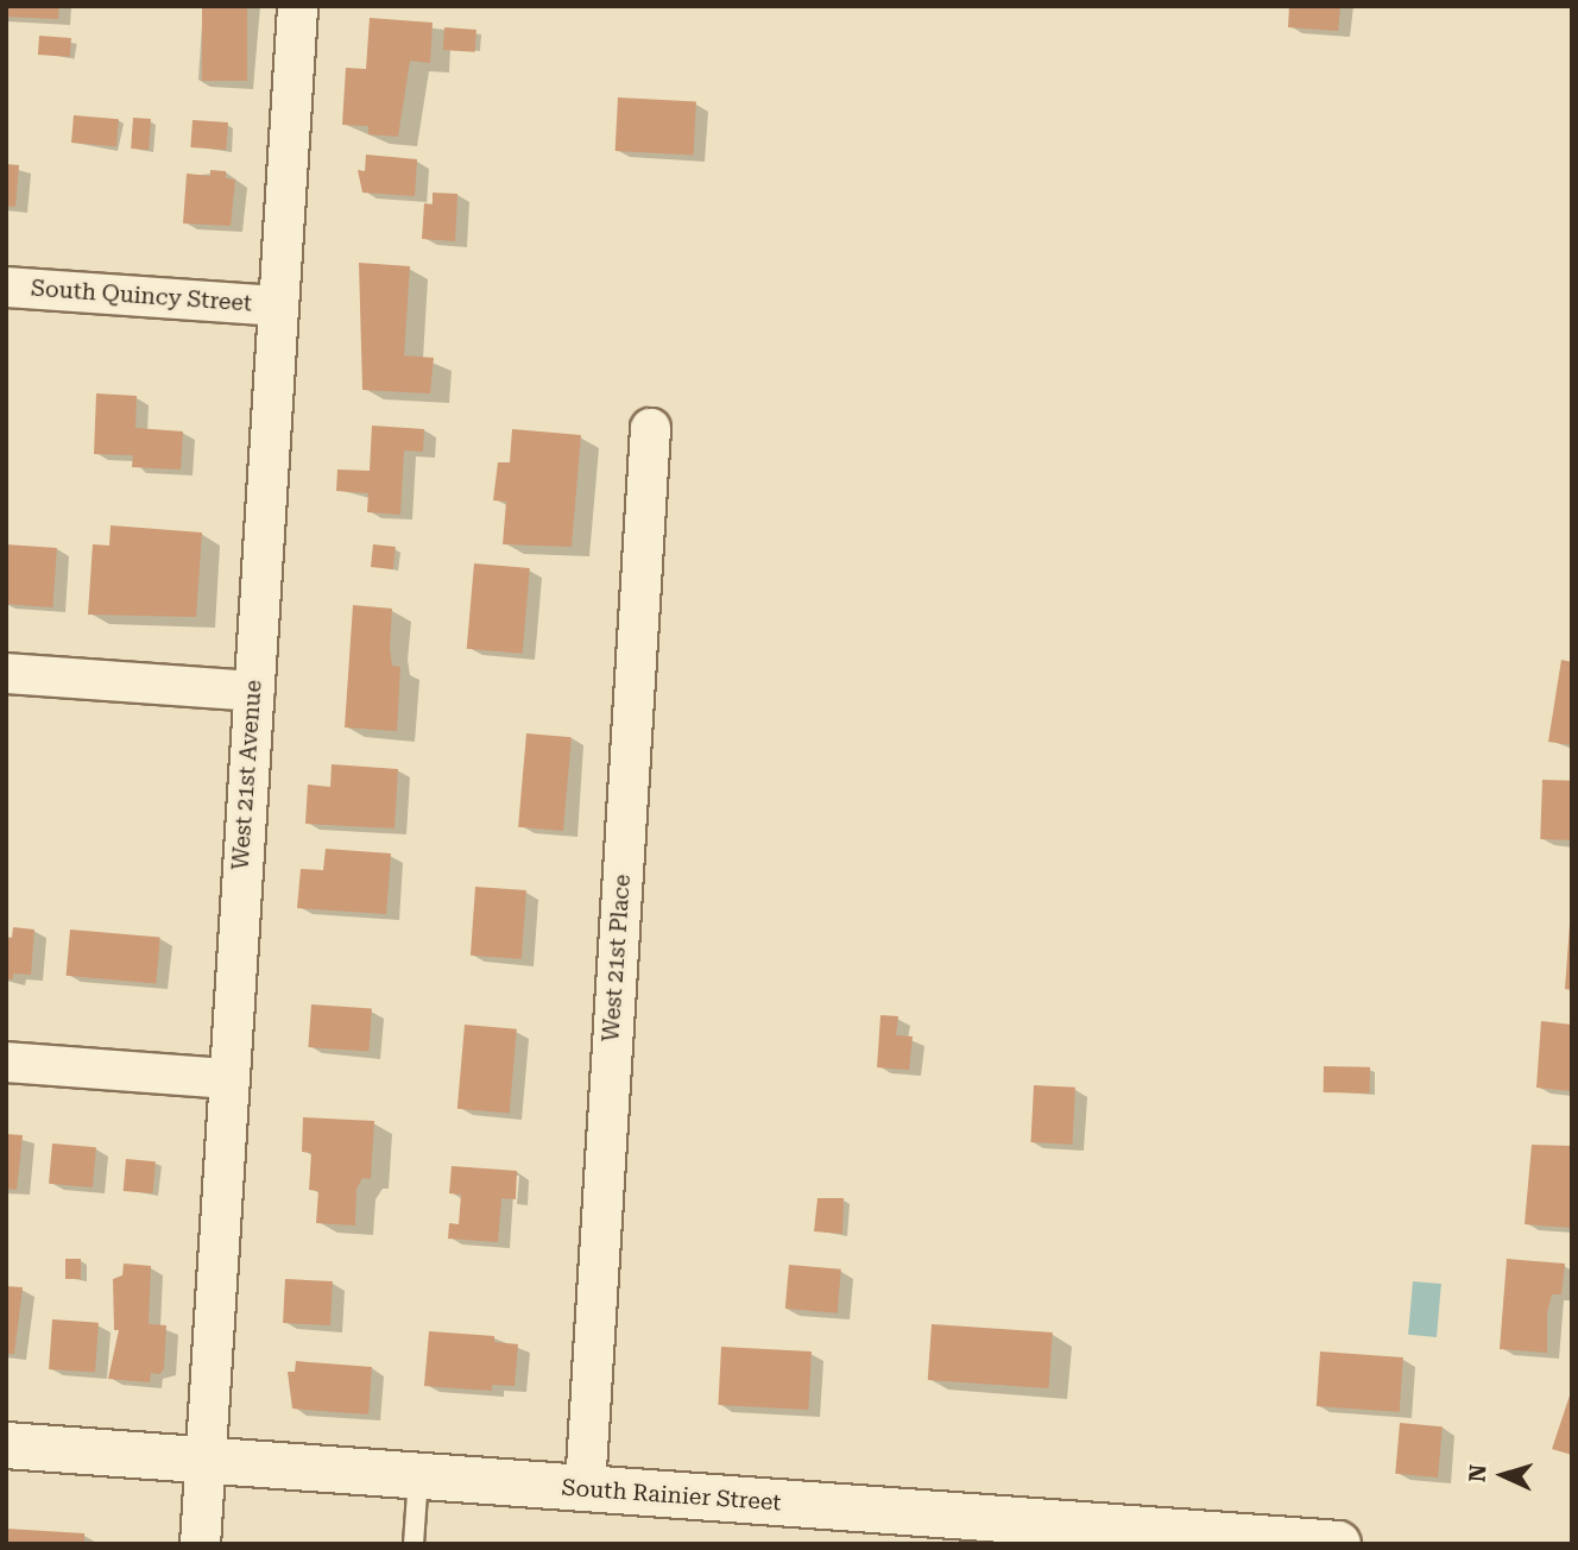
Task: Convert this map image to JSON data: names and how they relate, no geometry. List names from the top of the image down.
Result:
{
  "streets": {
    "street": [
      "South Quincy Street",
      "West 21st Avenue",
      "West 21st Place",
      "South Rainier Street"
    ]
  },
  "crossings": [
    ["South Quincy Street", "West 21st Avenue"],
    ["West 21st Avenue", "South Rainier Street"],
    ["West 21st Place", "South Rainier Street"]
  ],
  "north": "left"
}
